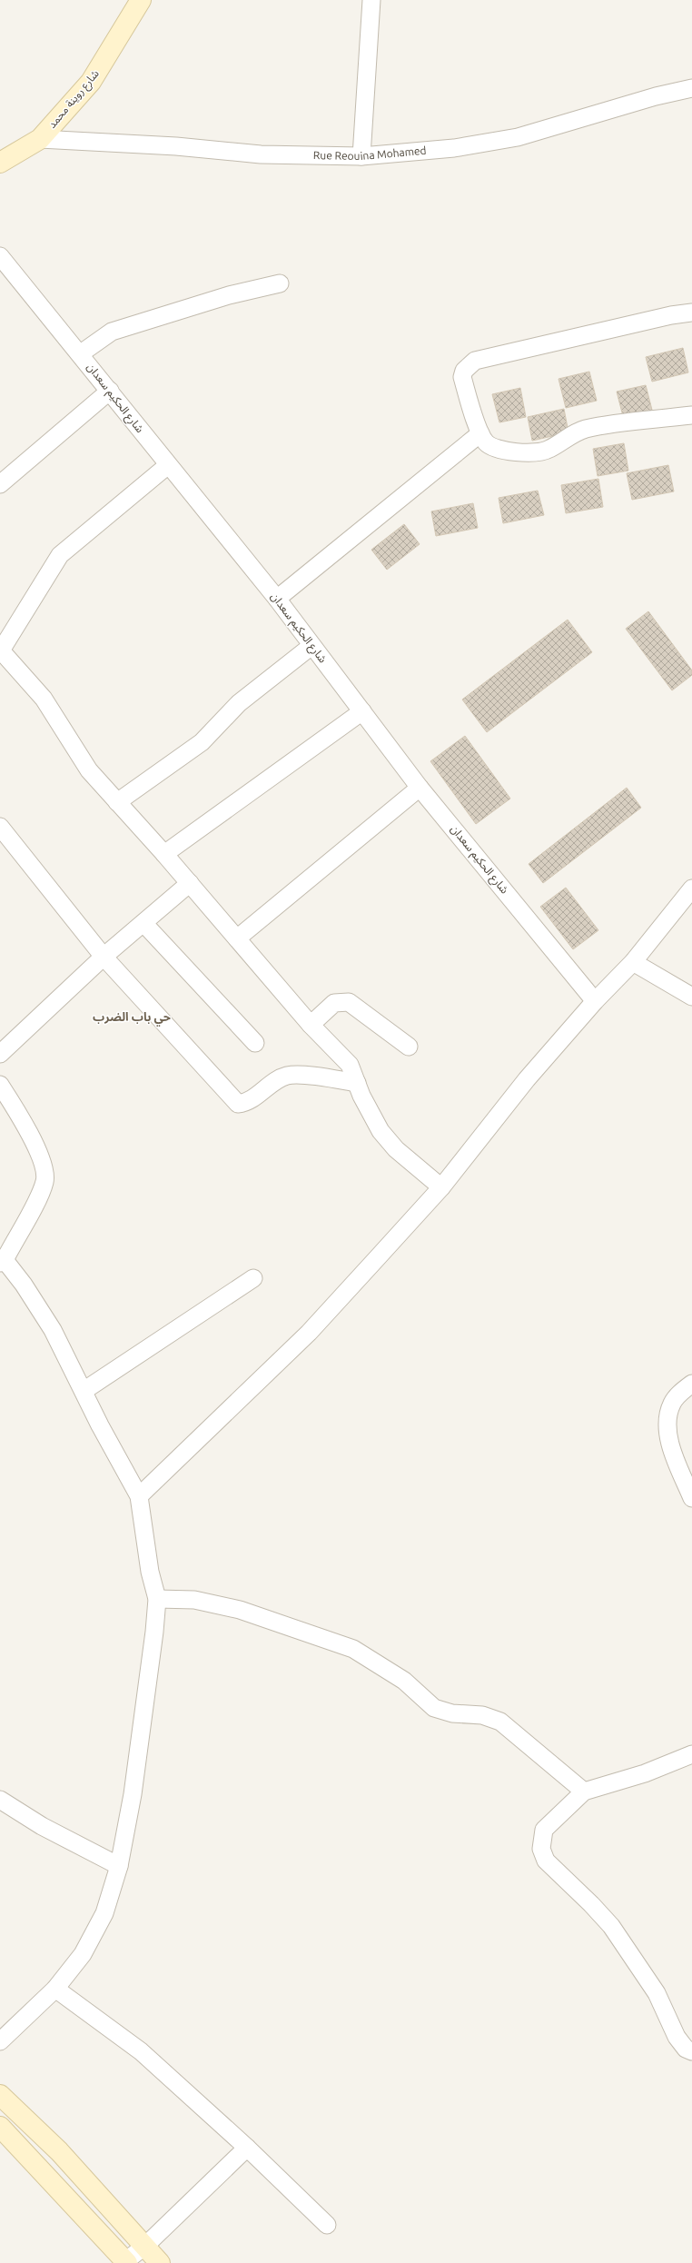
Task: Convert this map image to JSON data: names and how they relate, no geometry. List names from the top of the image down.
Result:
{
  "streets": {
    "main road": ["شارع روينة محمد"],
    "street": ["Rue Reouina Mohamed", "شارع الحكيم سعدان"]
  },
  "crossings": [
    ["شارع روينة محمد", "Rue Reouina Mohamed"]
  ],
  "districts": ["حي باب الضرب"]
}
